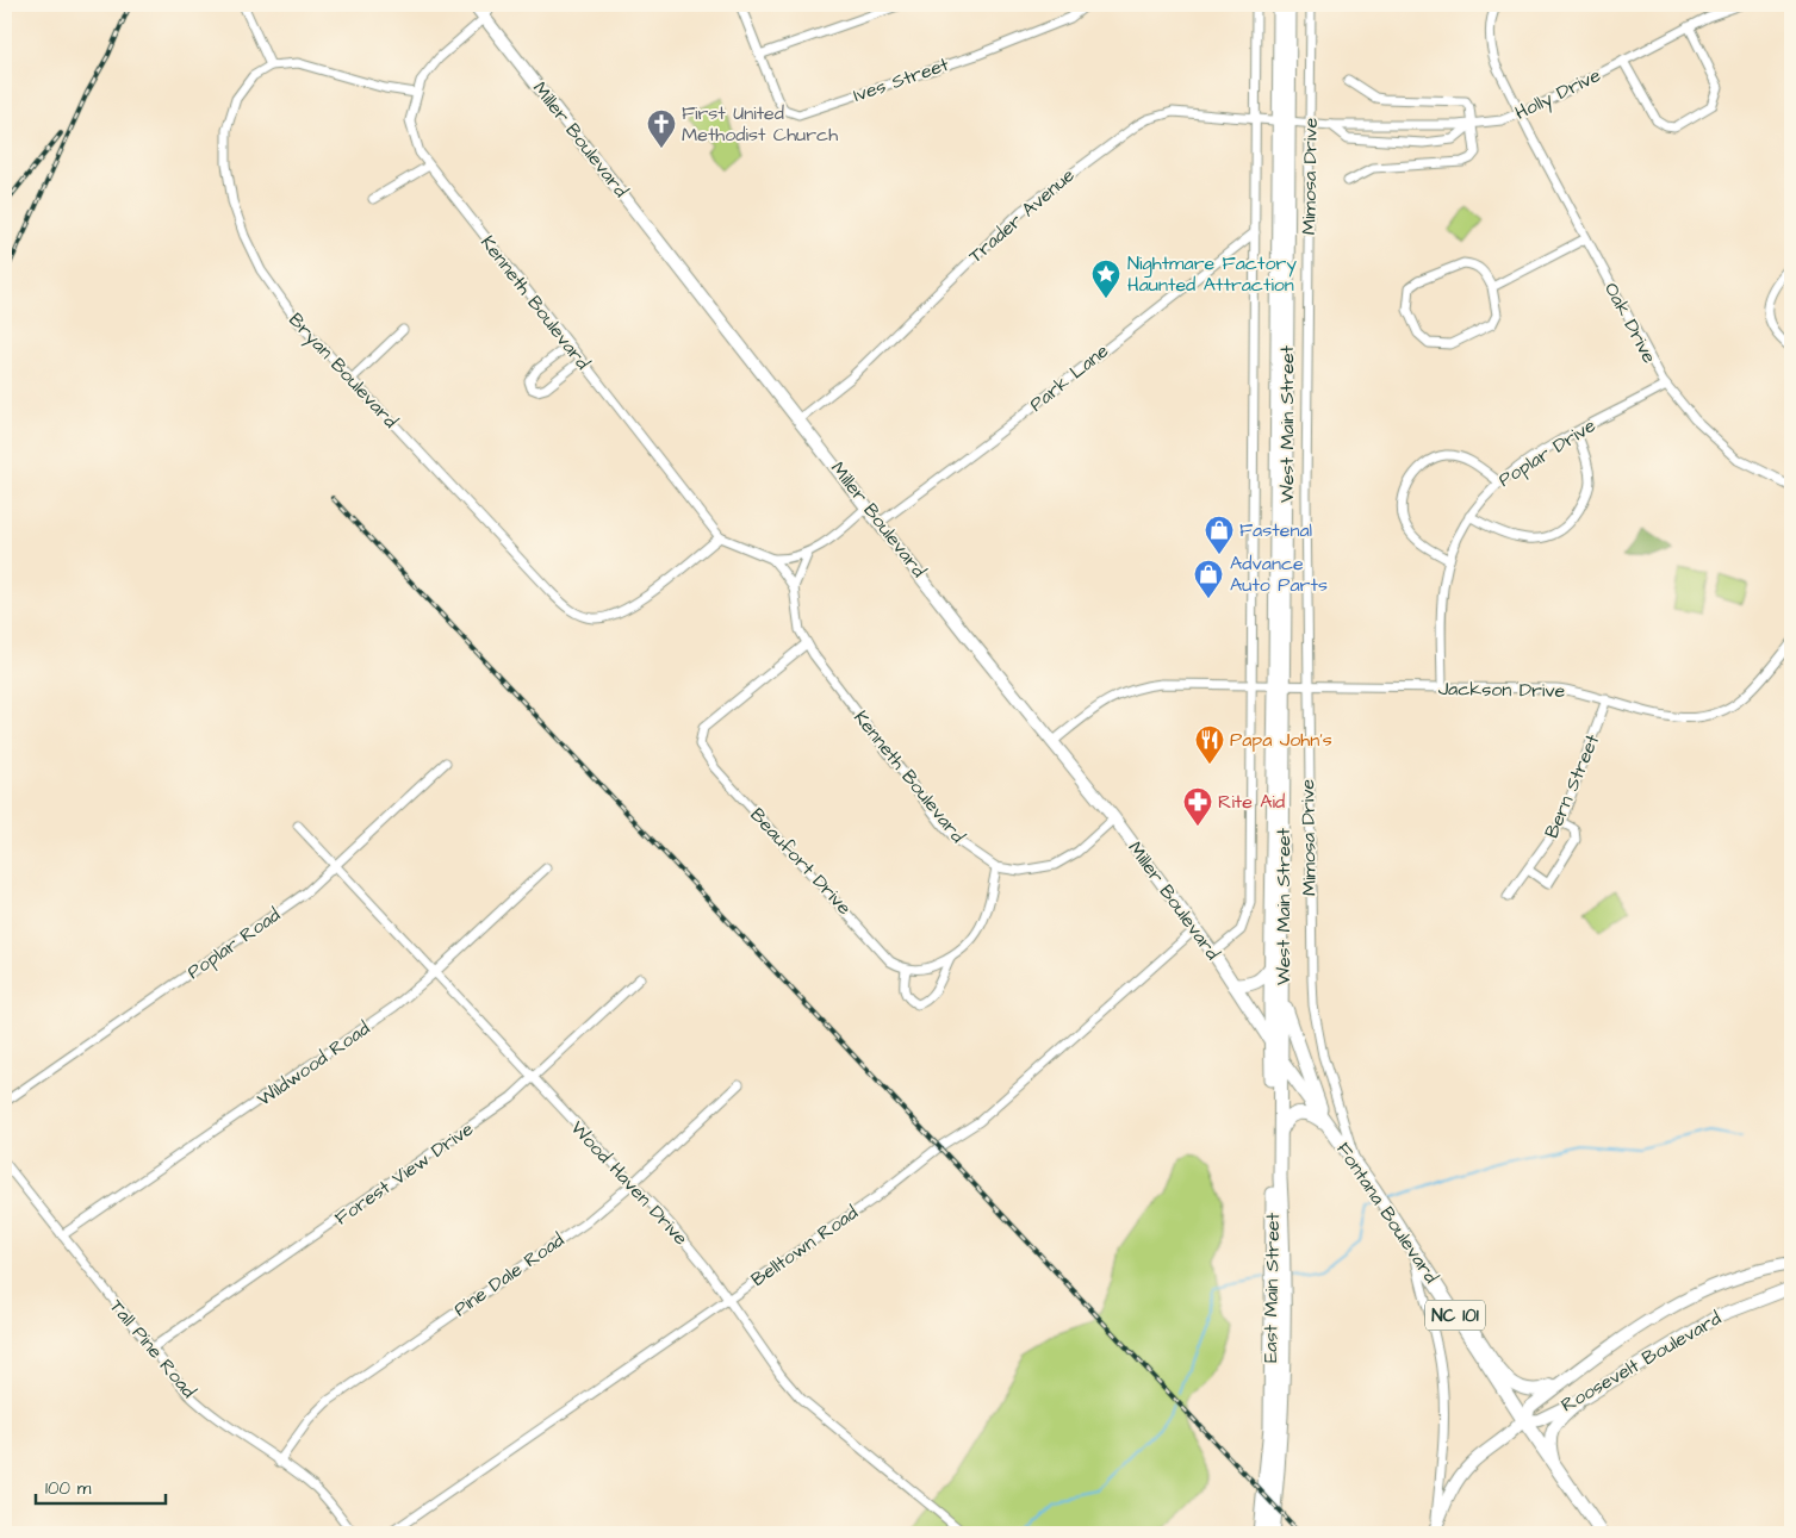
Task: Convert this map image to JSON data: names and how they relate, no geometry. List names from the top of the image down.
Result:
{
  "streets": {
    "main road": [
      "West Main Street",
      "Fontana Boulevard",
      "East Main Street",
      "NC 101"
    ],
    "street": [
      "Ives Street",
      "Holly Drive",
      "Miller Boulevard",
      "Mimosa Drive",
      "Trader Avenue",
      "Kenneth Boulevard",
      "Oak Drive",
      "Bryan Boulevard",
      "Park Lane",
      "Poplar Drive",
      "Jackson Drive",
      "Bern Street",
      "Beaufort Drive",
      "Poplar Road",
      "Wildwood Road",
      "Forest View Drive",
      "Wood Haven Drive",
      "Belltown Road",
      "Pine Dale Road",
      "Tall Pine Road",
      "Roosevelt Boulevard"
    ]
  },
  "crossings": [
    ["Holly Drive", "Mimosa Drive"],
    ["Holly Drive", "Trader Avenue"],
    ["Holly Drive", "Oak Drive"],
    ["Holly Drive", "West Main Street"],
    ["Miller Boulevard", "Trader Avenue"],
    ["Miller Boulevard", "Kenneth Boulevard"],
    ["Miller Boulevard", "Park Lane"],
    ["Miller Boulevard", "West Main Street"],
    ["Miller Boulevard", "Jackson Drive"],
    ["Miller Boulevard", "Fontana Boulevard"],
    ["Miller Boulevard", "Belltown Road"],
    ["Miller Boulevard", "East Main Street"],
    ["Mimosa Drive", "Jackson Drive"],
    ["Mimosa Drive", "Fontana Boulevard"],
    ["Trader Avenue", "West Main Street"],
    ["Kenneth Boulevard", "Bryan Boulevard"],
    ["Kenneth Boulevard", "Beaufort Drive"],
    ["Oak Drive", "Poplar Drive"],
    ["West Main Street", "Jackson Drive"],
    ["West Main Street", "Fontana Boulevard"],
    ["West Main Street", "East Main Street"],
    ["Poplar Drive", "Jackson Drive"],
    ["Jackson Drive", "Bern Street"],
    ["Poplar Road", "Wood Haven Drive"],
    ["Wildwood Road", "Wood Haven Drive"],
    ["Wildwood Road", "Tall Pine Road"],
    ["Forest View Drive", "Wood Haven Drive"],
    ["Forest View Drive", "Tall Pine Road"],
    ["Wood Haven Drive", "Belltown Road"],
    ["Wood Haven Drive", "Pine Dale Road"],
    ["Fontana Boulevard", "East Main Street"],
    ["Fontana Boulevard", "Roosevelt Boulevard"],
    ["Pine Dale Road", "Tall Pine Road"]
  ],
  "places": {
    "church": ["First United Methodist Church"],
    "place": ["Nightmare Factory Haunted Attraction"],
    "shop": ["Fastenal", "Advance Auto Parts"],
    "restaurant": ["Papa John's"],
    "pharmacy": ["Rite Aid"]
  },
  "scale_bar": "100 m"
}
